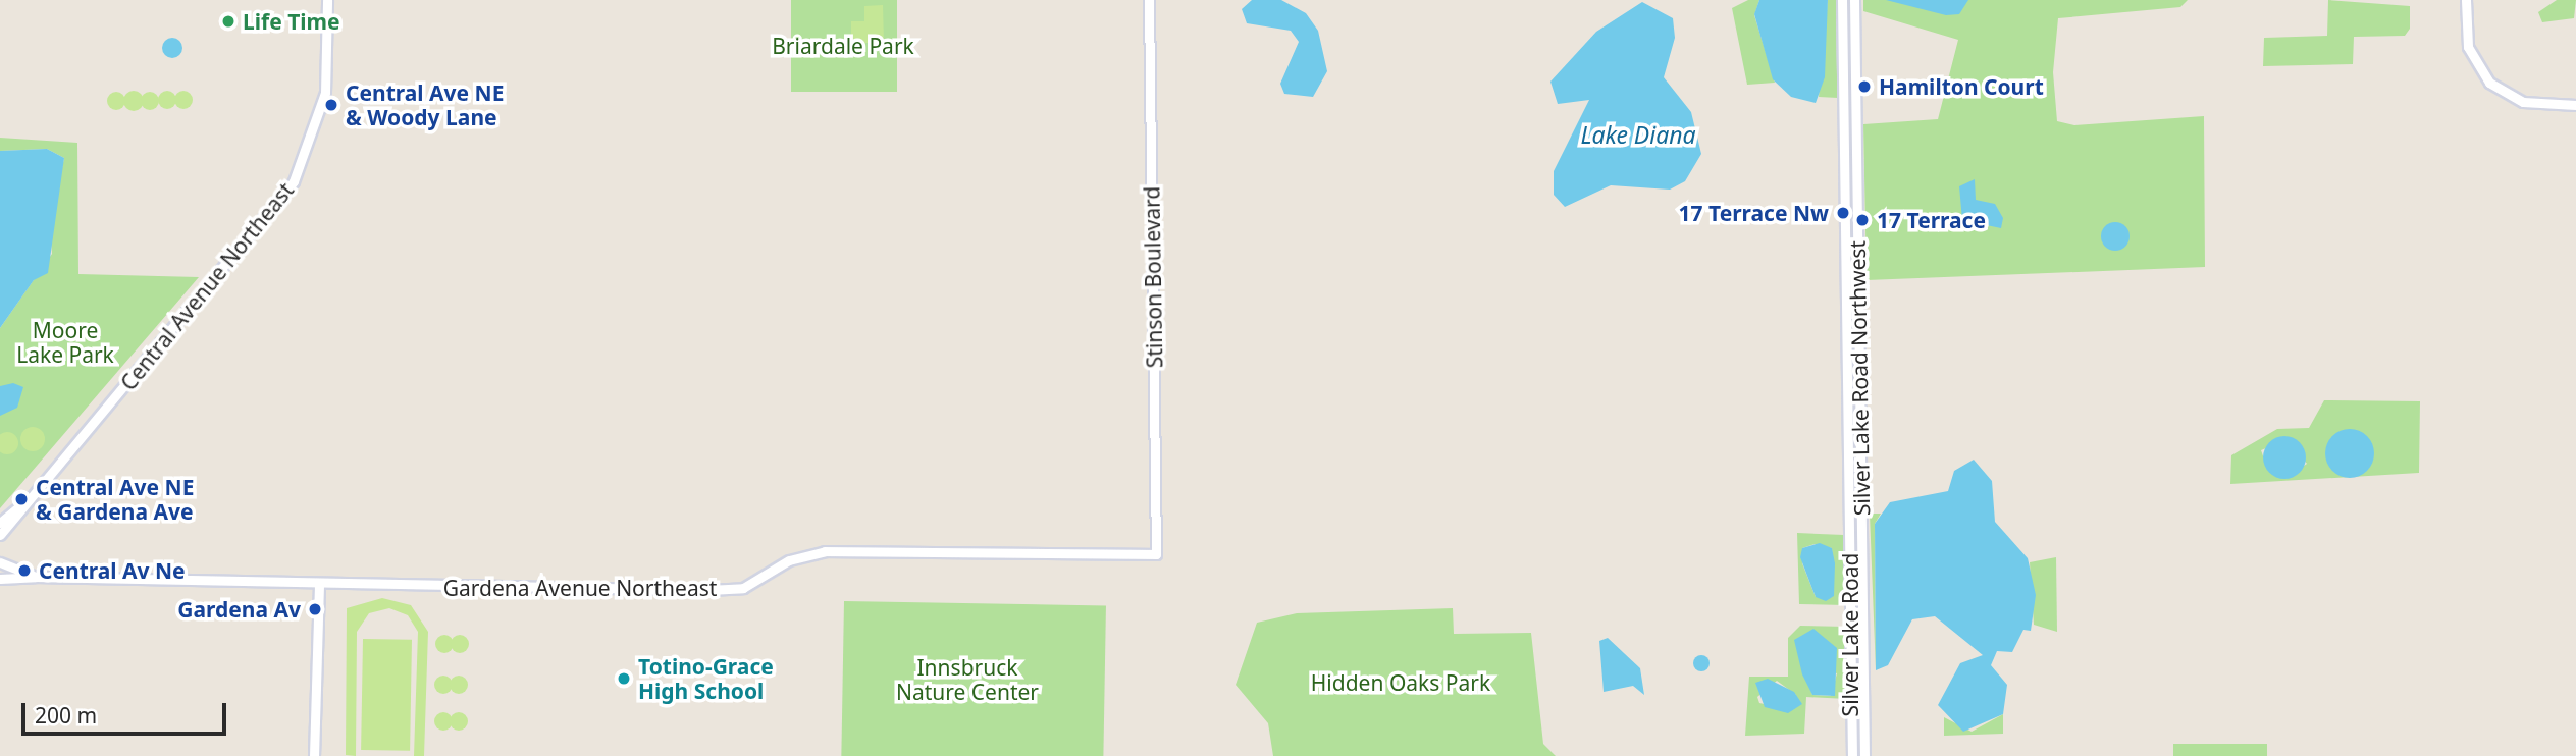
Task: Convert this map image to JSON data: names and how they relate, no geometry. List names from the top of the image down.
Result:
{
  "streets": {
    "street": [
      "Stinson Boulevard",
      "Central Avenue Northeast",
      "Silver Lake Road Northwest",
      "Gardena Avenue Northeast",
      "Silver Lake Road"
    ]
  },
  "crossings": [
    ["Stinson Boulevard", "Gardena Avenue Northeast"]
  ],
  "water": ["Lake Diana"],
  "parks": [
    "Briardale Park",
    "Moore Lake Park",
    "Innsbruck Nature Center",
    "Hidden Oaks Park"
  ],
  "places": [
    "Life Time",
    "Hamilton Court",
    "Central Ave NE & Woody Lane",
    "17 Terrace Nw",
    "17 Terrace",
    "Central Ave NE & Gardena Ave",
    "Central Av Ne",
    "Gardena Av",
    "Totino-Grace High School"
  ],
  "scale_bar": "200 m"
}
